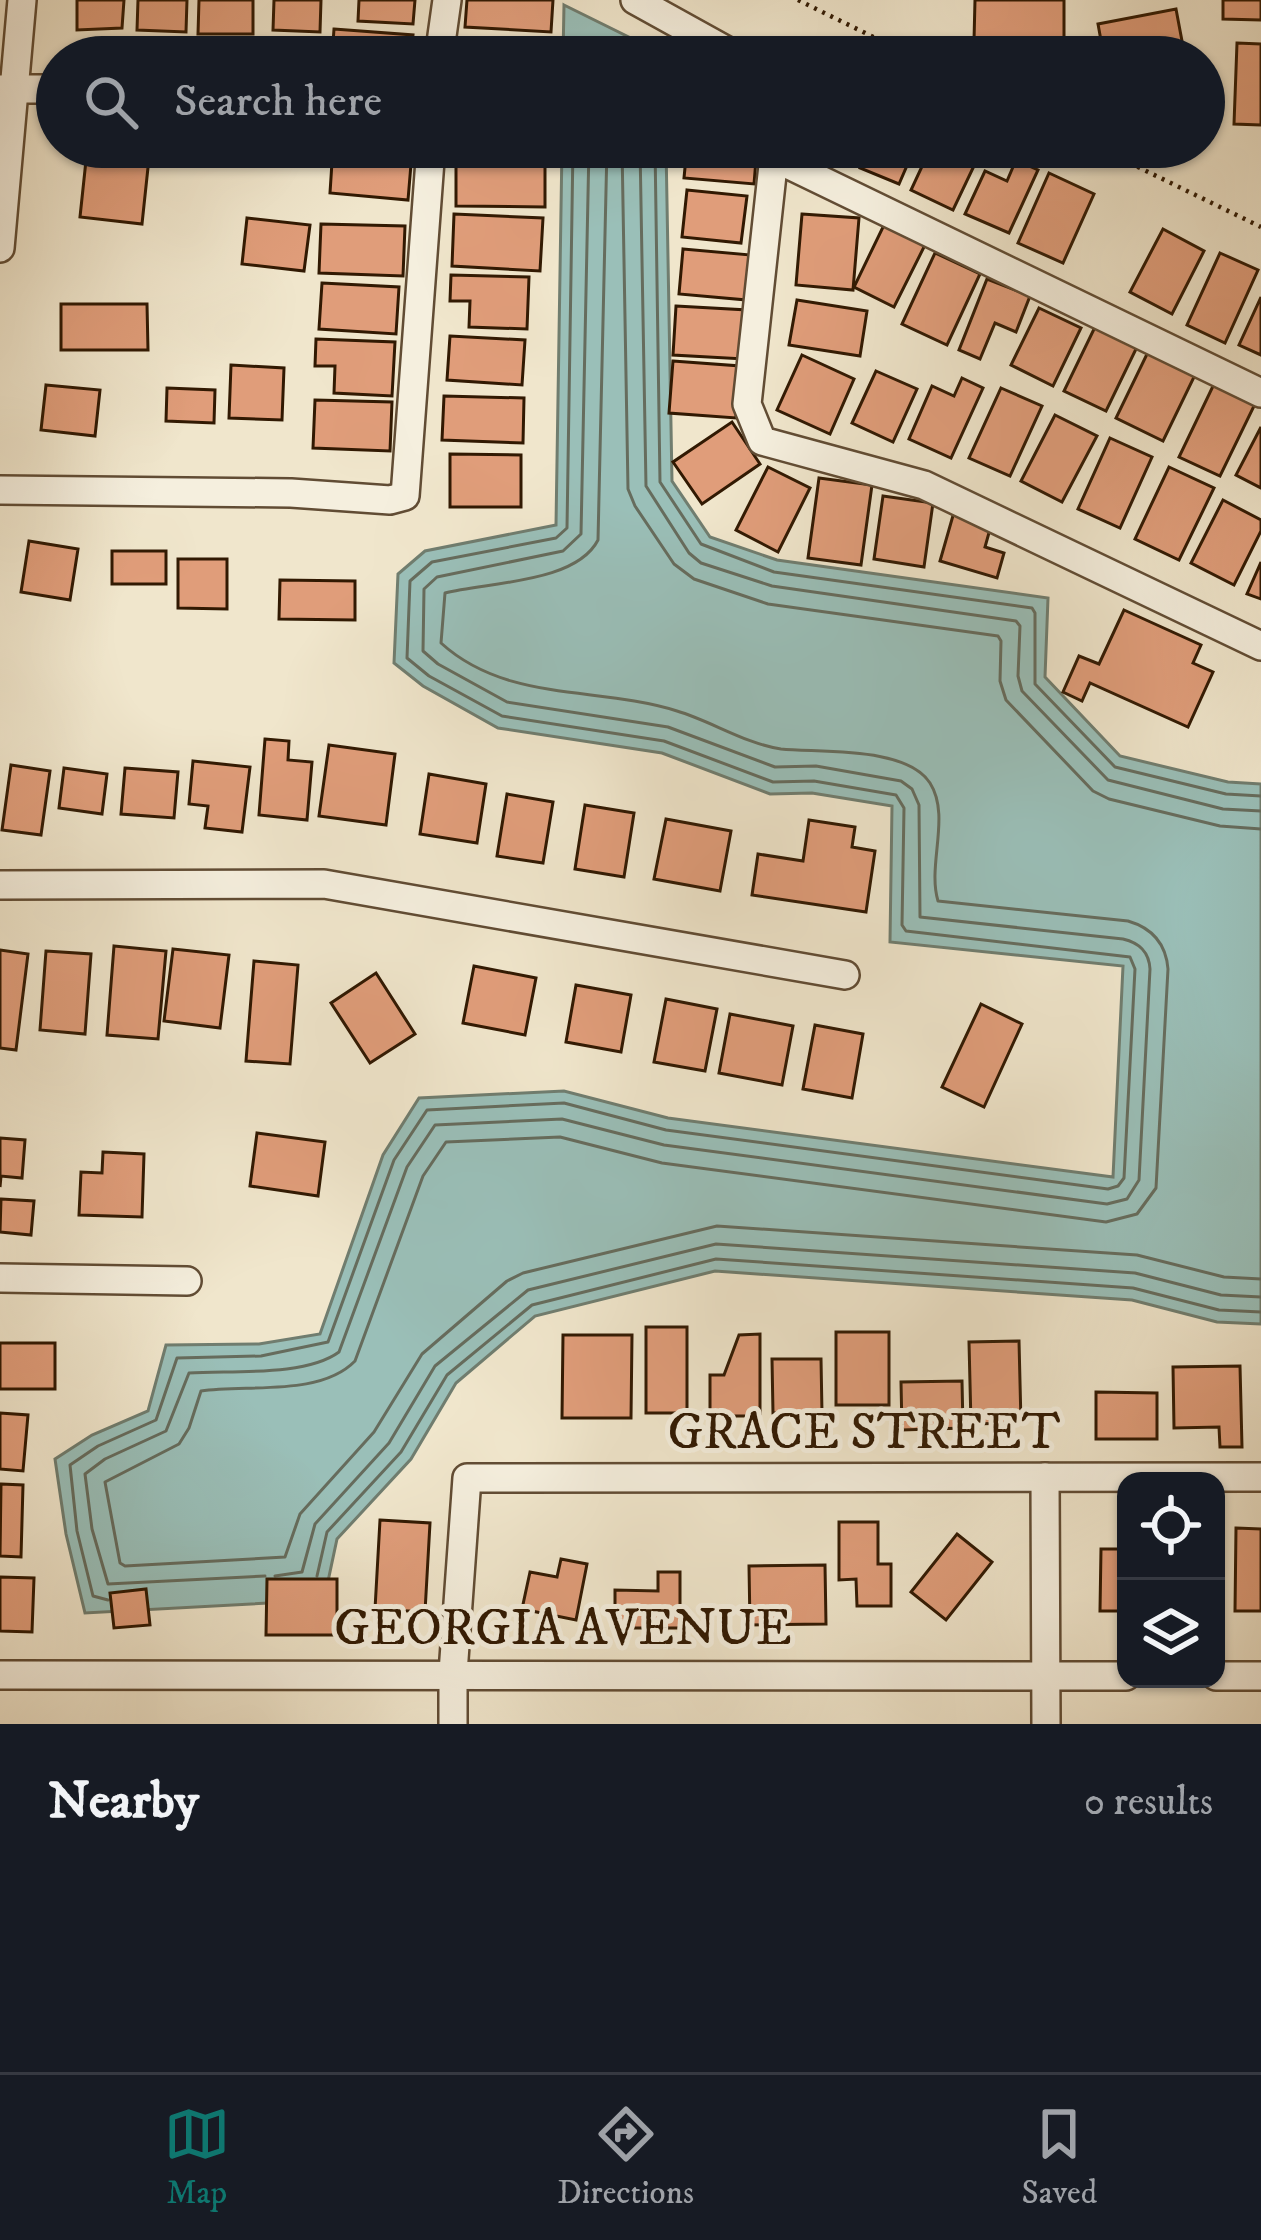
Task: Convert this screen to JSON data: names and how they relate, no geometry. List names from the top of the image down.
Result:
{
  "streets": {
    "street": ["GRACE STREET", "GEORGIA AVENUE"]
  },
  "crossings": [
    ["GRACE STREET", "GEORGIA AVENUE"]
  ],
  "page": {
    "search": "Search here",
    "heading": ["Nearby", "0 results"],
    "nav": ["Map", "Directions", "Saved"]
  }
}
